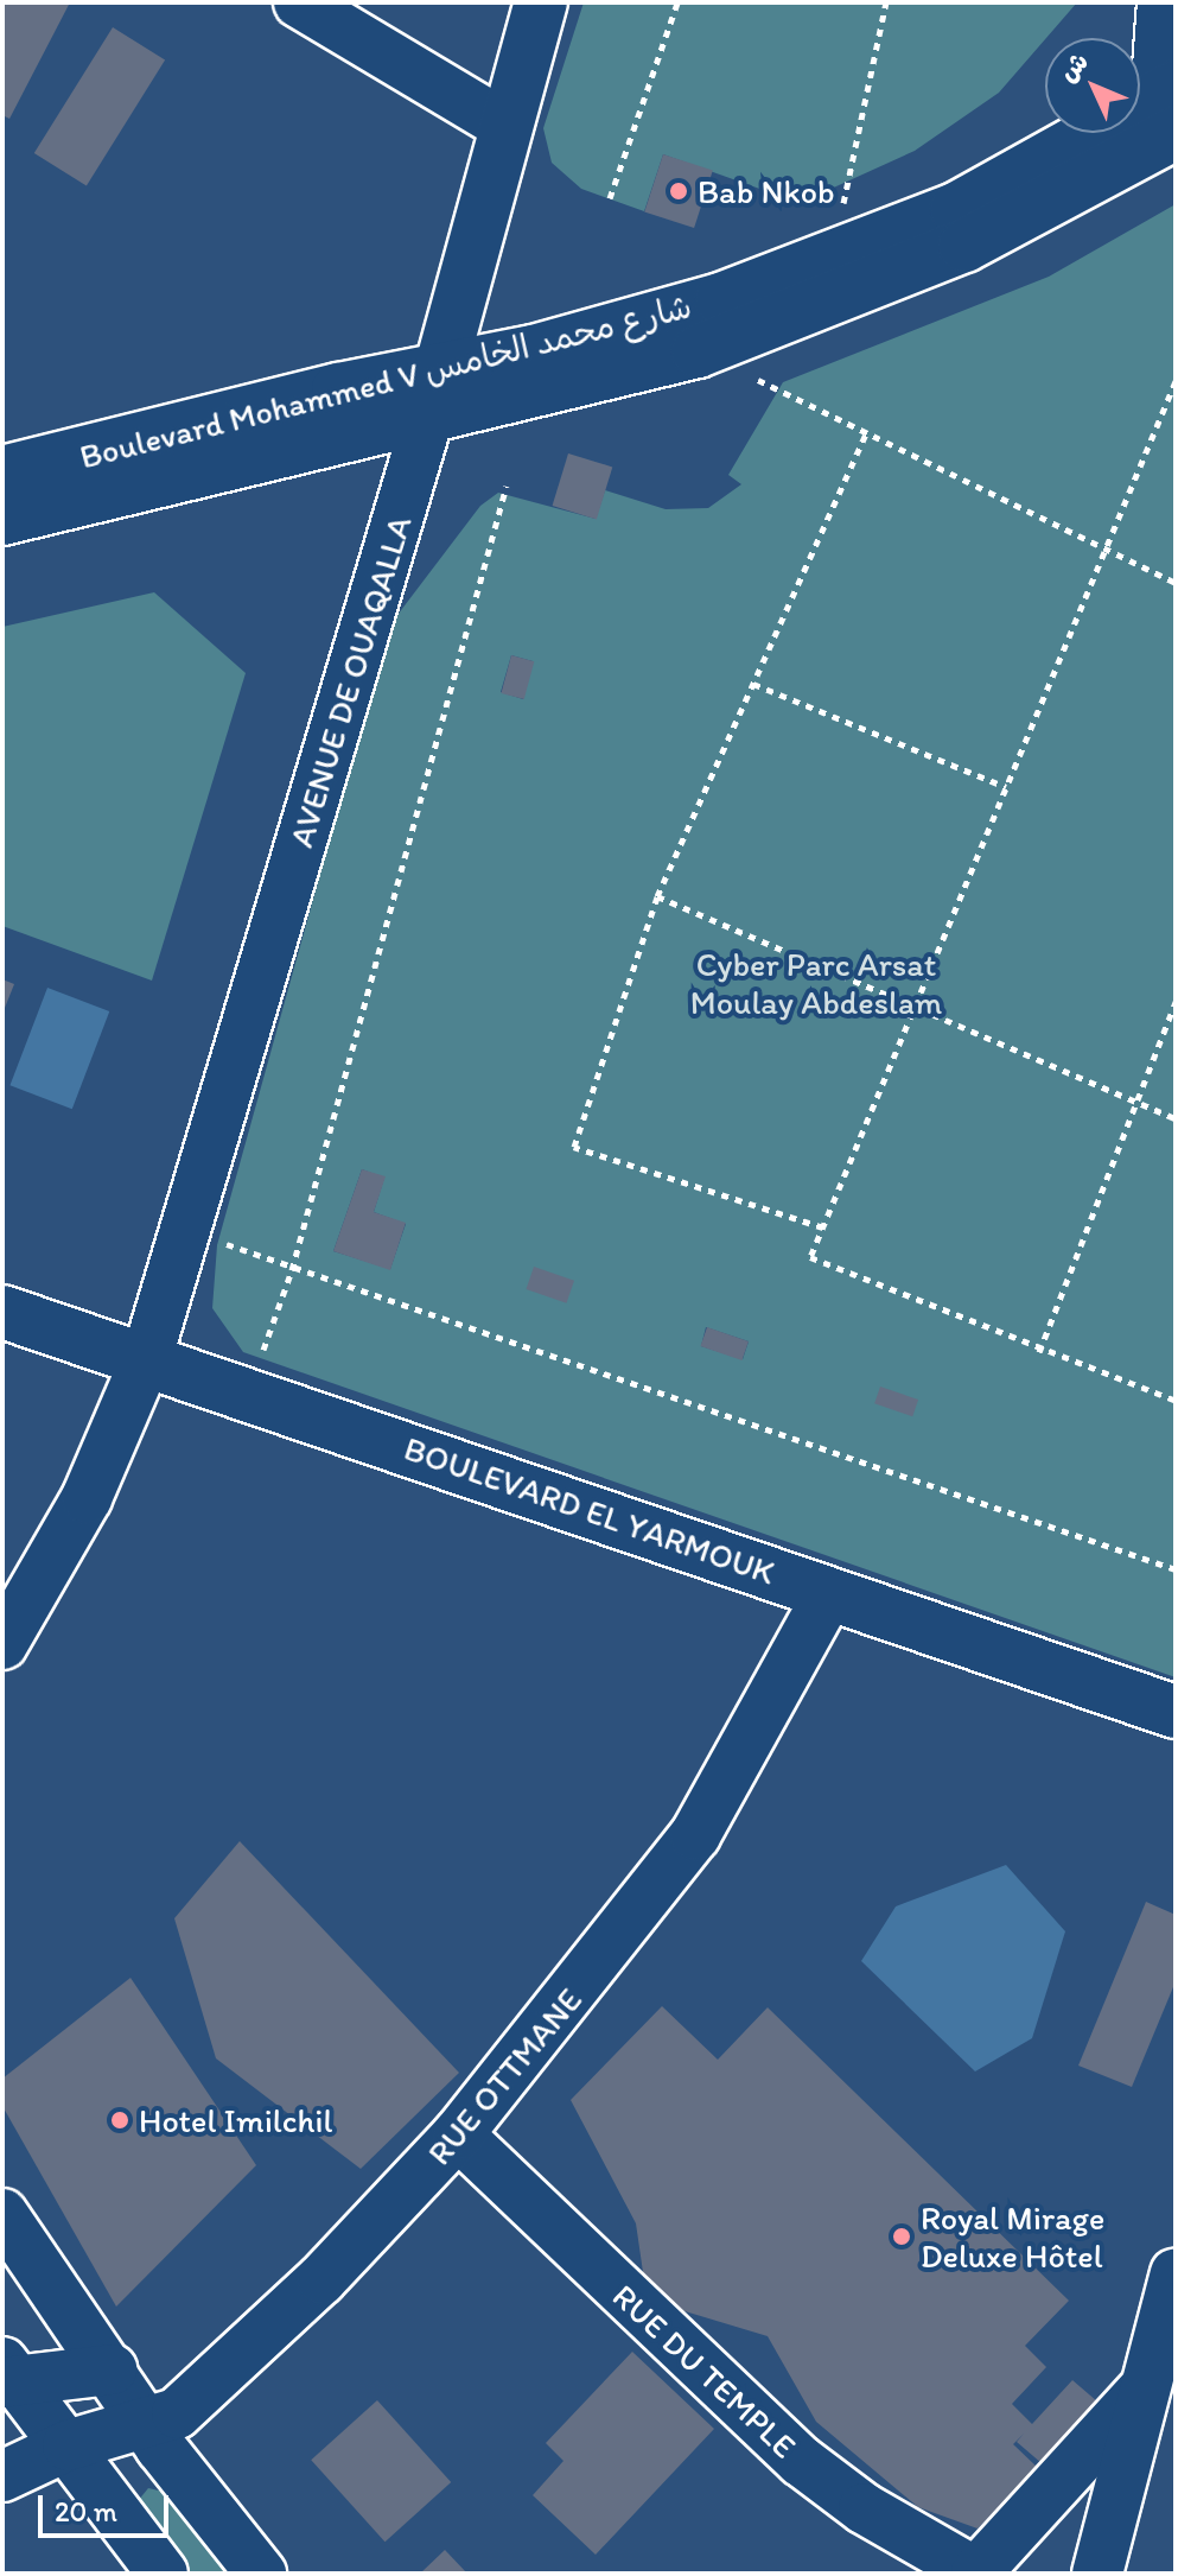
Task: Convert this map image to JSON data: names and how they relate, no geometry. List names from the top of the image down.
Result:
{
  "streets": {
    "main road": ["Boulevard Mohammed V شارع محمد الخامس", "AVENUE DE OUAQALLA", "BOULEVARD EL YARMOUK"],
    "street": ["RUE OTTMANE", "RUE DU TEMPLE"]
  },
  "crossings": [
    ["Boulevard Mohammed V شارع محمد الخامس", "AVENUE DE OUAQALLA"],
    ["AVENUE DE OUAQALLA", "BOULEVARD EL YARMOUK"],
    ["BOULEVARD EL YARMOUK", "RUE OTTMANE"],
    ["RUE OTTMANE", "RUE DU TEMPLE"]
  ],
  "parks": ["Cyber Parc Arsat Moulay Abdeslam"],
  "places": ["Bab Nkob", "Hotel Imilchil", "Royal Mirage Deluxe Hôtel"],
  "scale_bar": "20 m",
  "north": "top left"
}
